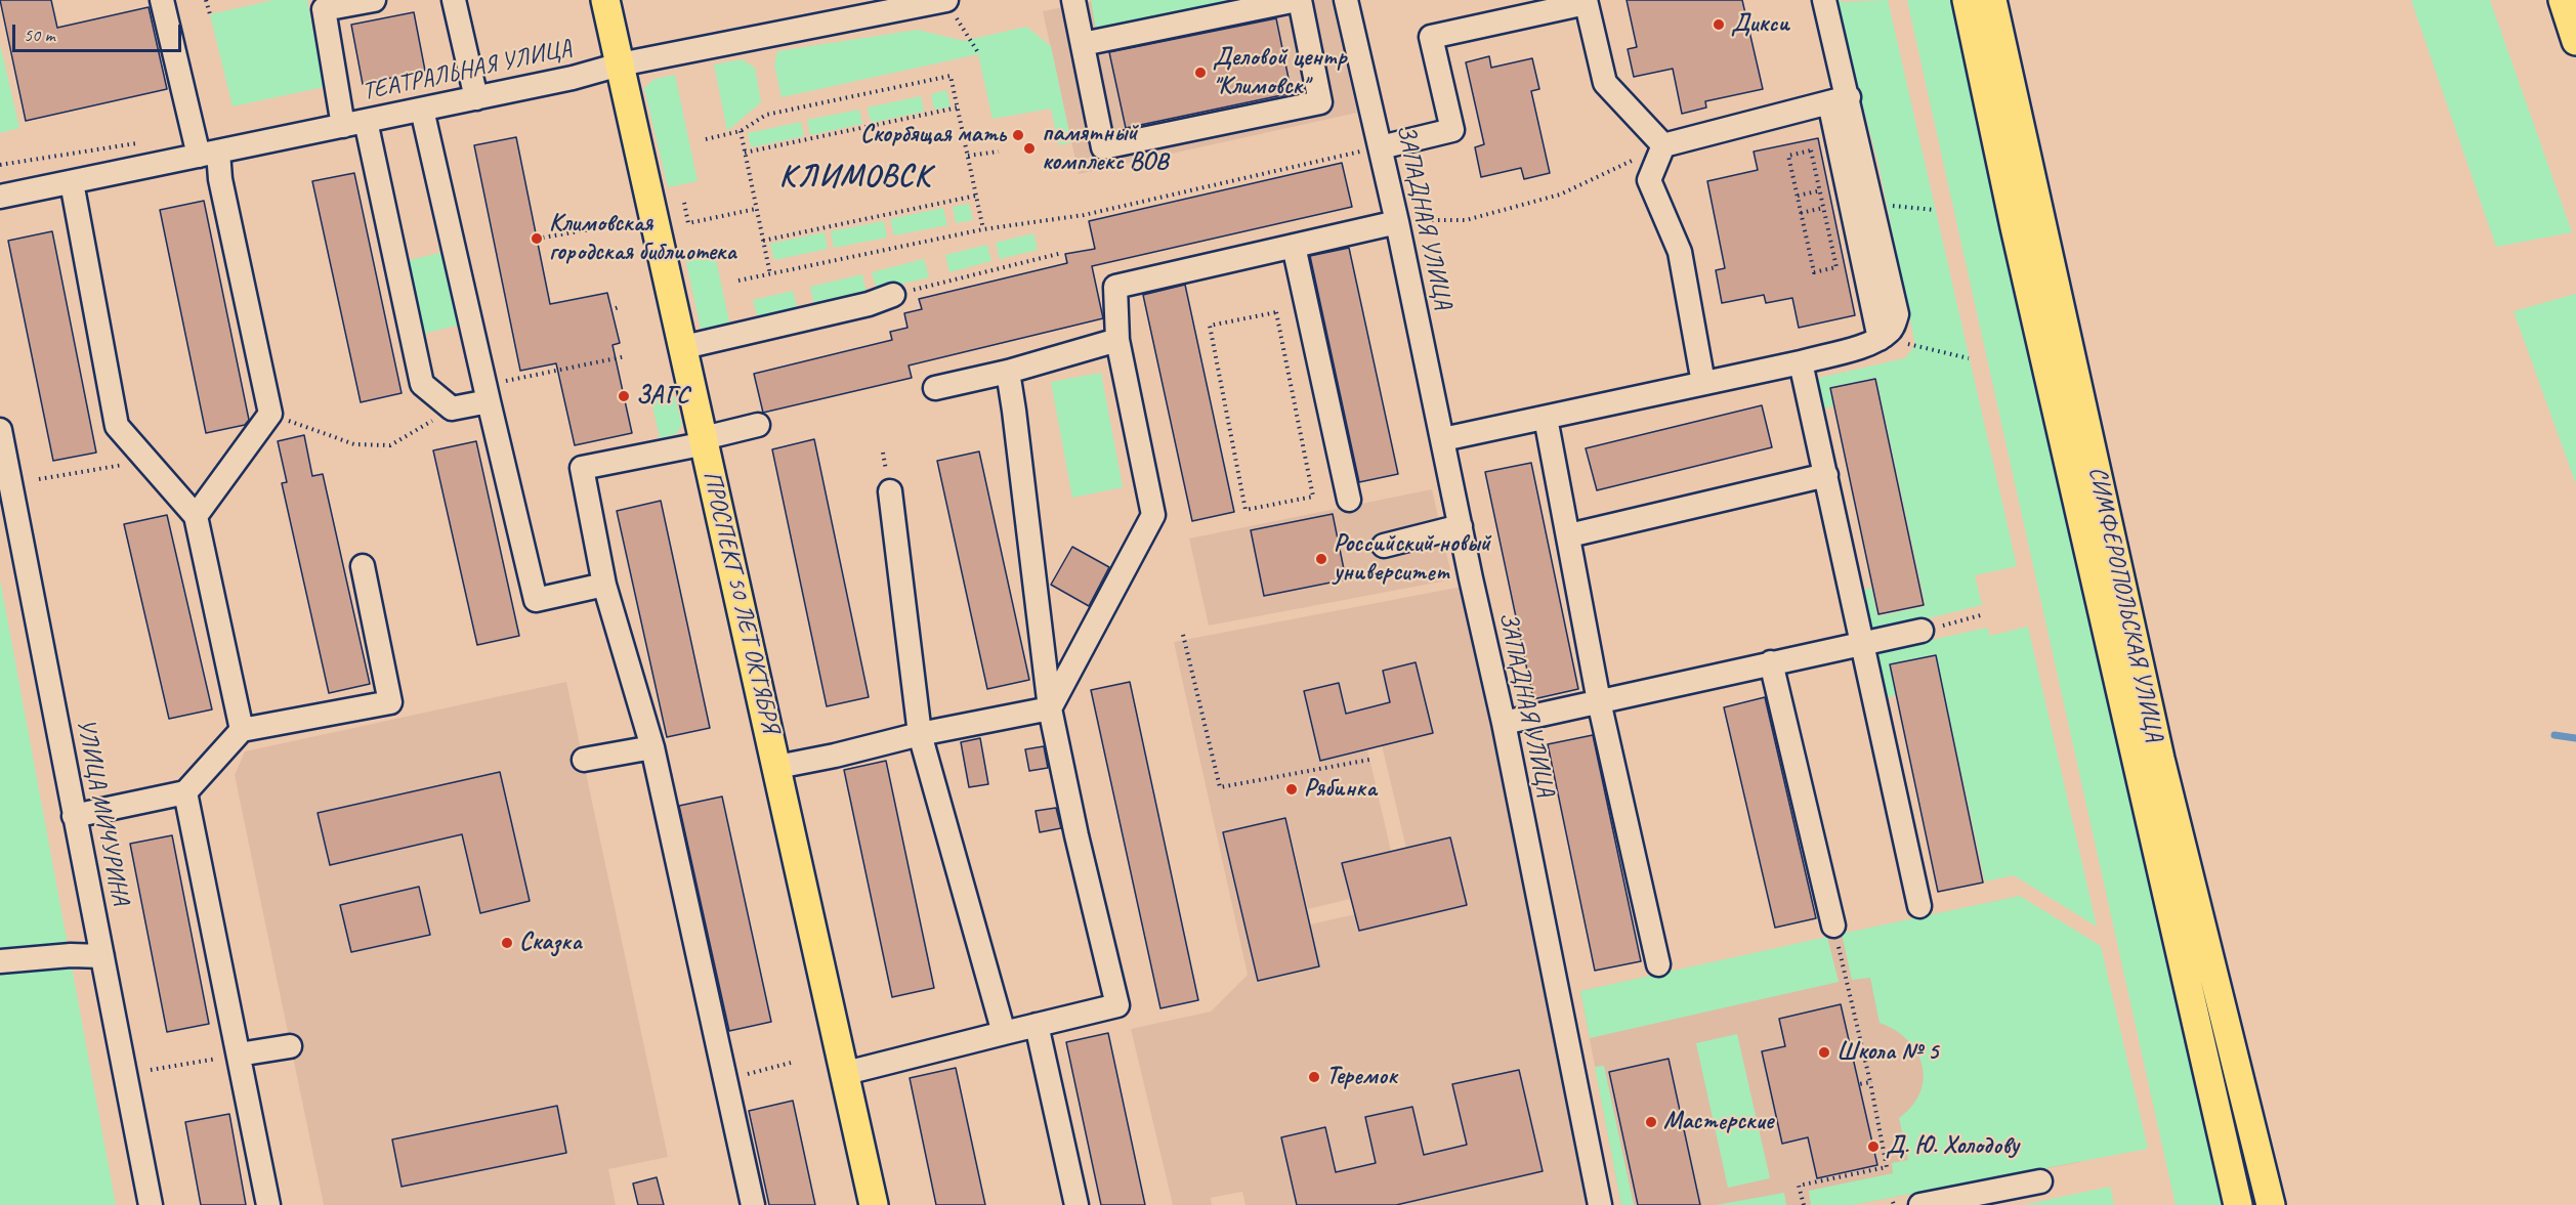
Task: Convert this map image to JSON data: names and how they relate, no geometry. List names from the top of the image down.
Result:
{
  "streets": {
    "main road": ["ПРОСПЕКТ 50 ЛЕТ ОКТЯБРЯ", "СИМФЕРОПОЛЬСКАЯ УЛИЦА"],
    "street": ["ТЕАТРАЛЬНАЯ УЛИЦА", "ЗАПАДНАЯ УЛИЦА", "УЛИЦА МИЧУРИНА"]
  },
  "crossings": [
    ["ТЕАТРАЛЬНАЯ УЛИЦА", "ПРОСПЕКТ 50 ЛЕТ ОКТЯБРЯ"]
  ],
  "districts": ["КЛИМОВСК"],
  "places": [
    "Дикси",
    "Деловой центр \"Климовск\"",
    "Скорбящая мать",
    "памятный комплекс ВОВ",
    "Климовская городская библиотека",
    "ЗАГС",
    "Российский новый университет",
    "Рябинка",
    "Сказка",
    "Школа № 5",
    "Теремок",
    "Мастерские",
    "Д. Ю. Холодову"
  ],
  "scale_bar": "50 m"
}
